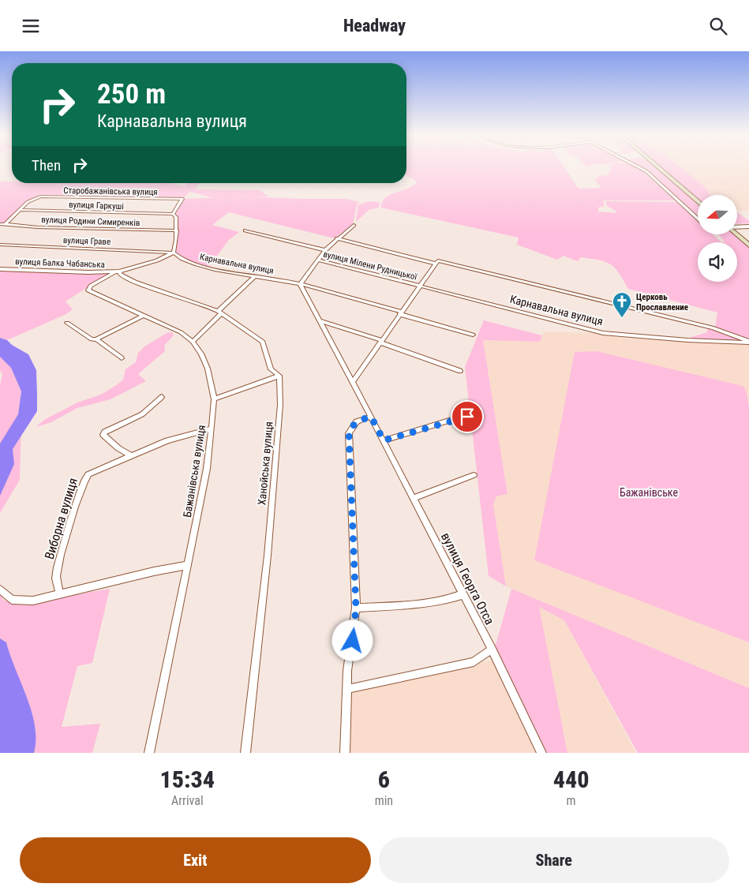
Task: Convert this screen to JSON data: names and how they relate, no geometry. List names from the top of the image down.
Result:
{
  "streets": {
    "street": [
      "Старобажанівська вулиця",
      "вулиця Гаркуші",
      "вулиця Родини Симиренків",
      "вулиця Граве",
      "вулиця Балка Чабанська",
      "Карнавальна вулиця",
      "вулиця Мілени Рудницької",
      "Ханойська вулиця",
      "Бажанівська вулиця",
      "Виборна вулиця",
      "вулиця Георга Отса"
    ]
  },
  "crossings": [
    ["Старобажанівська вулиця", "вулиця Гаркуші"],
    ["вулиця Граве", "Карнавальна вулиця"],
    ["вулиця Балка Чабанська", "Бажанівська вулиця"],
    ["Карнавальна вулиця", "вулиця Мілени Рудницької"],
    ["Бажанівська вулиця", "Виборна вулиця"]
  ],
  "parks": ["Бажанівське"],
  "places": {
    "church": ["Церковь Прославление"]
  },
  "north": "left",
  "page": {
    "header": "Headway",
    "turn": ["250 m", "Карнавальна вулиця"],
    "then": "Then",
    "eta": [
      "15:34",
      "Arrival",
      "6",
      "min",
      "440",
      "m"
    ],
    "buttons": ["Exit", "Share"]
  }
}
